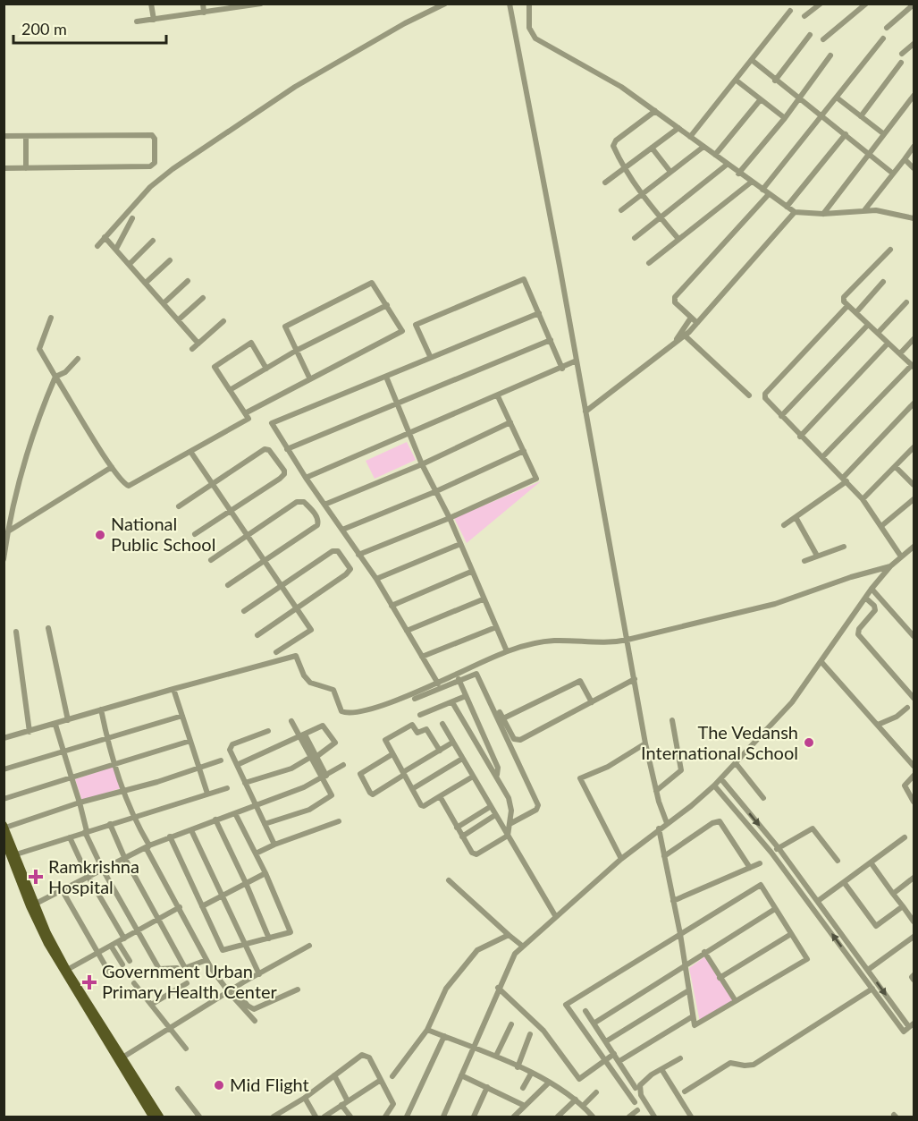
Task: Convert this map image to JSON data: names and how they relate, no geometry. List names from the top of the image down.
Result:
{
  "places": {
    "other": ["National Public School", "The Vedansh International School", "Mid Flight"],
    "health": ["Ramkrishna Hospital", "Government Urban Primary Health Center"]
  },
  "scale_bar": "200 m"
}
